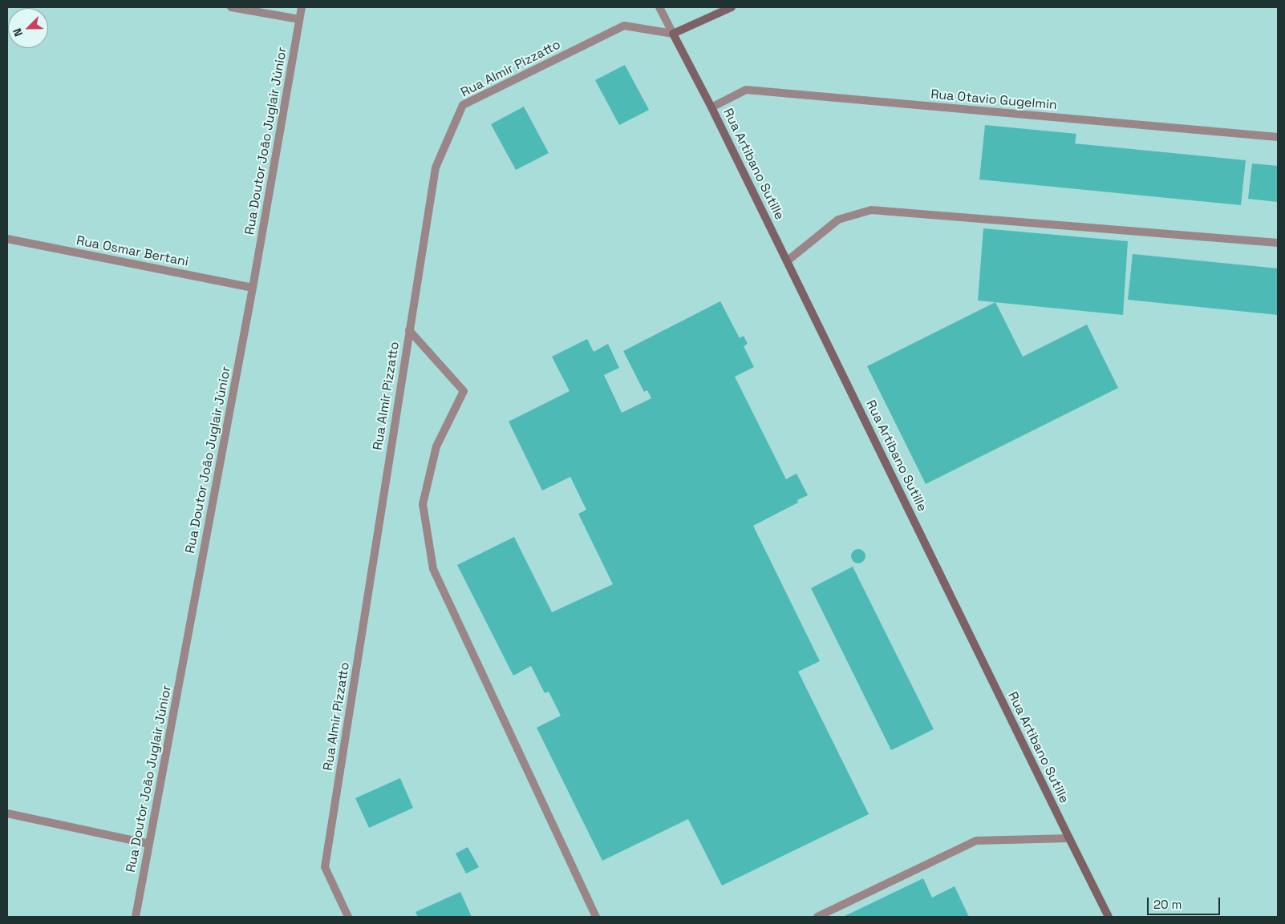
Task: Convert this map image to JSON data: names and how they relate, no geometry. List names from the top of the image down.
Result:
{
  "streets": {
    "main road": ["Rua Artibano Sutille"],
    "street": [
      "Rua Almir Pizzatto",
      "Rua Otavio Gugelmin",
      "Rua Doutor João Juglair Júnior",
      "Rua Osmar Bertani"
    ]
  },
  "crossings": [
    ["Rua Almir Pizzatto", "Rua Artibano Sutille"],
    ["Rua Otavio Gugelmin", "Rua Artibano Sutille"],
    ["Rua Doutor João Juglair Júnior", "Rua Osmar Bertani"]
  ],
  "scale_bar": "20 m",
  "north": "bottom left"
}
